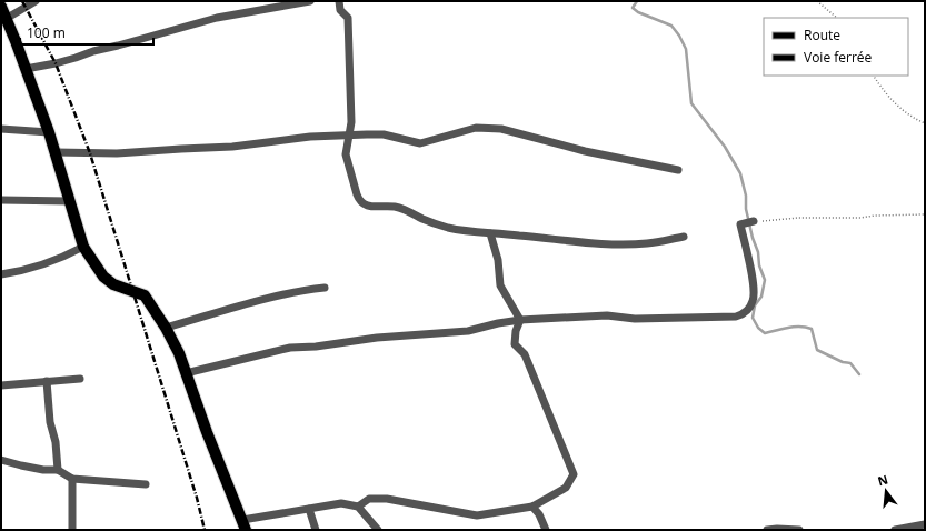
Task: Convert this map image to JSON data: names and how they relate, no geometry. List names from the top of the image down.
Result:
{
  "legend": ["Route", "Voie ferrée"],
  "scale_bar": "100 m",
  "north": "top"
}
